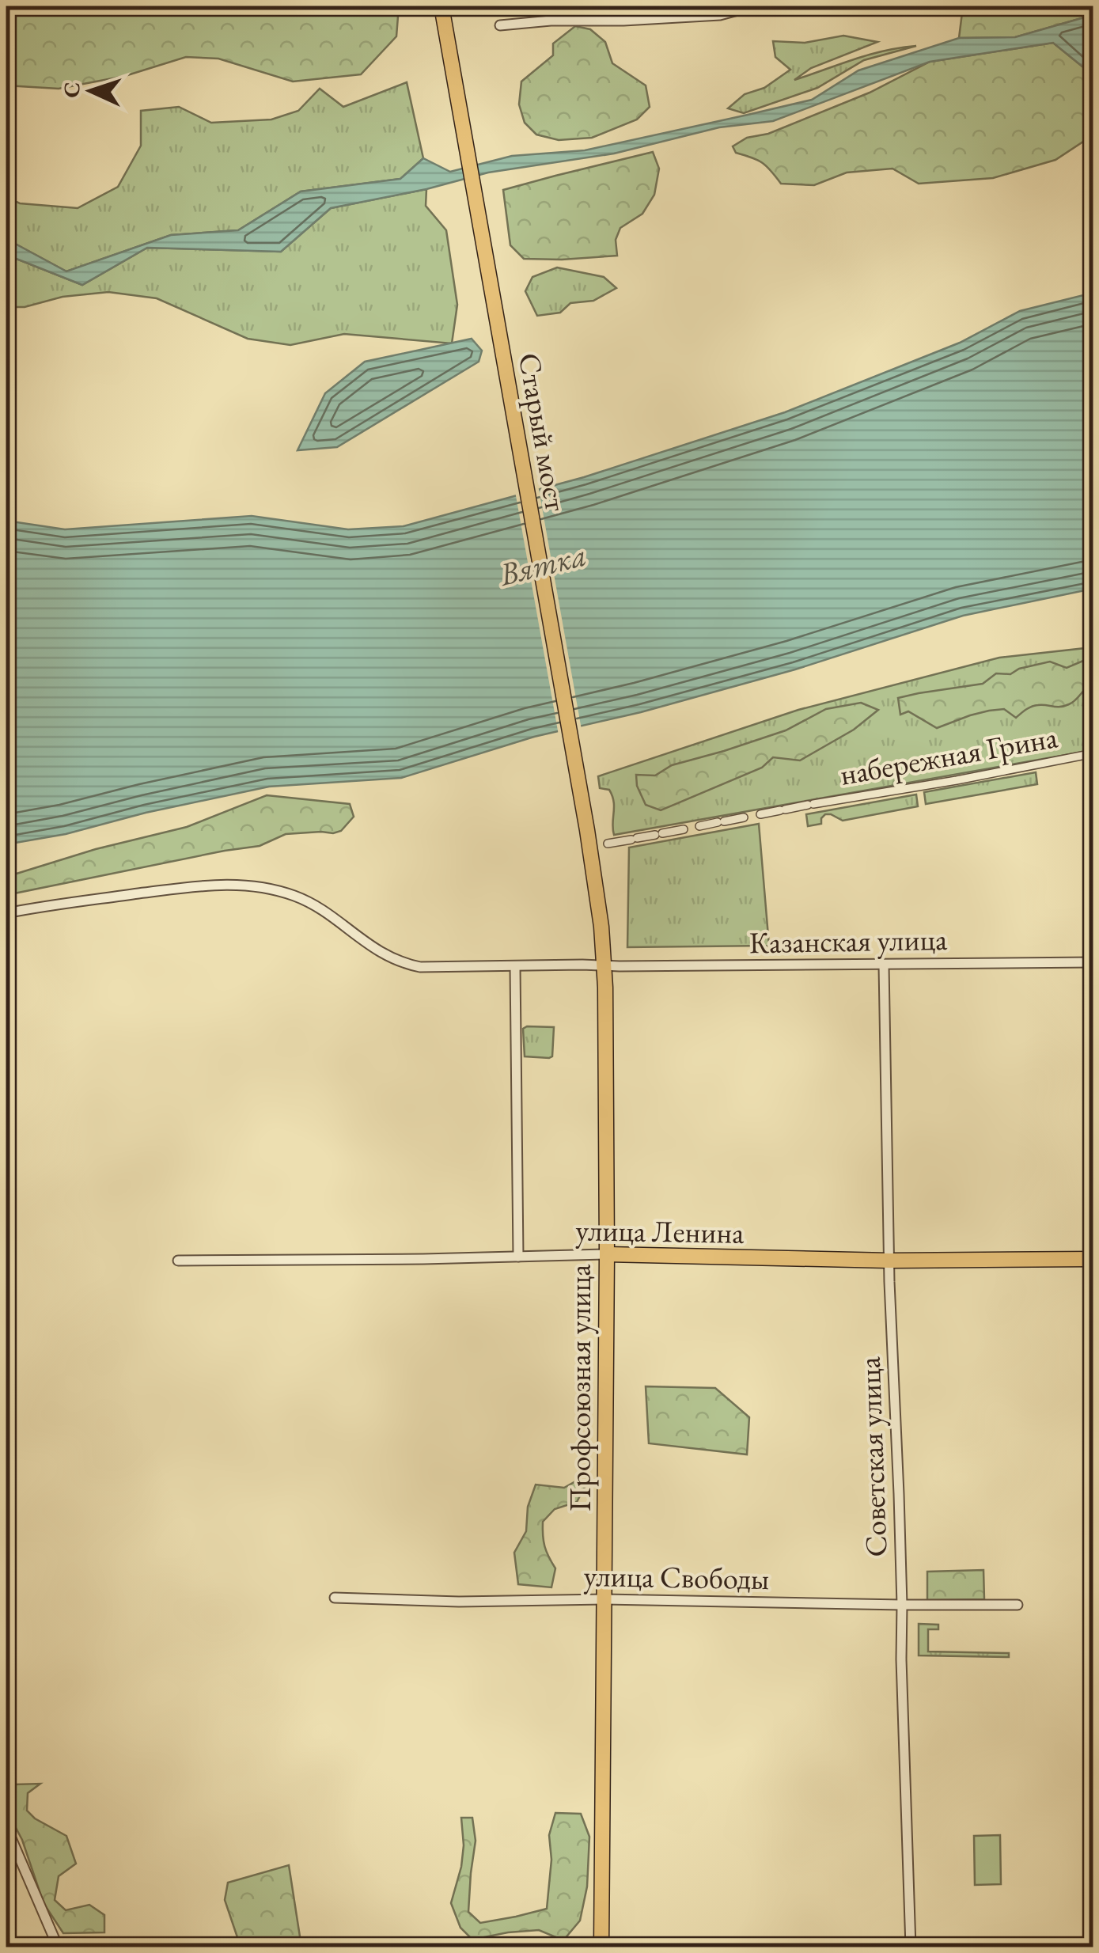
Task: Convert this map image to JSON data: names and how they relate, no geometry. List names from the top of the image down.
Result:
{
  "streets": {
    "main road": ["Старый мост", "улица Ленина", "Профсоюзная улица"],
    "street": [
      "набережная Грина",
      "Казанская улица",
      "Советская улица",
      "улица Свободы"
    ]
  },
  "crossings": [
    ["Старый мост", "Профсоюзная улица"],
    ["Казанская улица", "Профсоюзная улица"],
    ["Казанская улица", "Советская улица"],
    ["улица Ленина", "Профсоюзная улица"],
    ["улица Ленина", "Советская улица"],
    ["Профсоюзная улица", "улица Свободы"],
    ["Советская улица", "улица Свободы"]
  ],
  "water": ["Вятка"],
  "north": "left"
}
